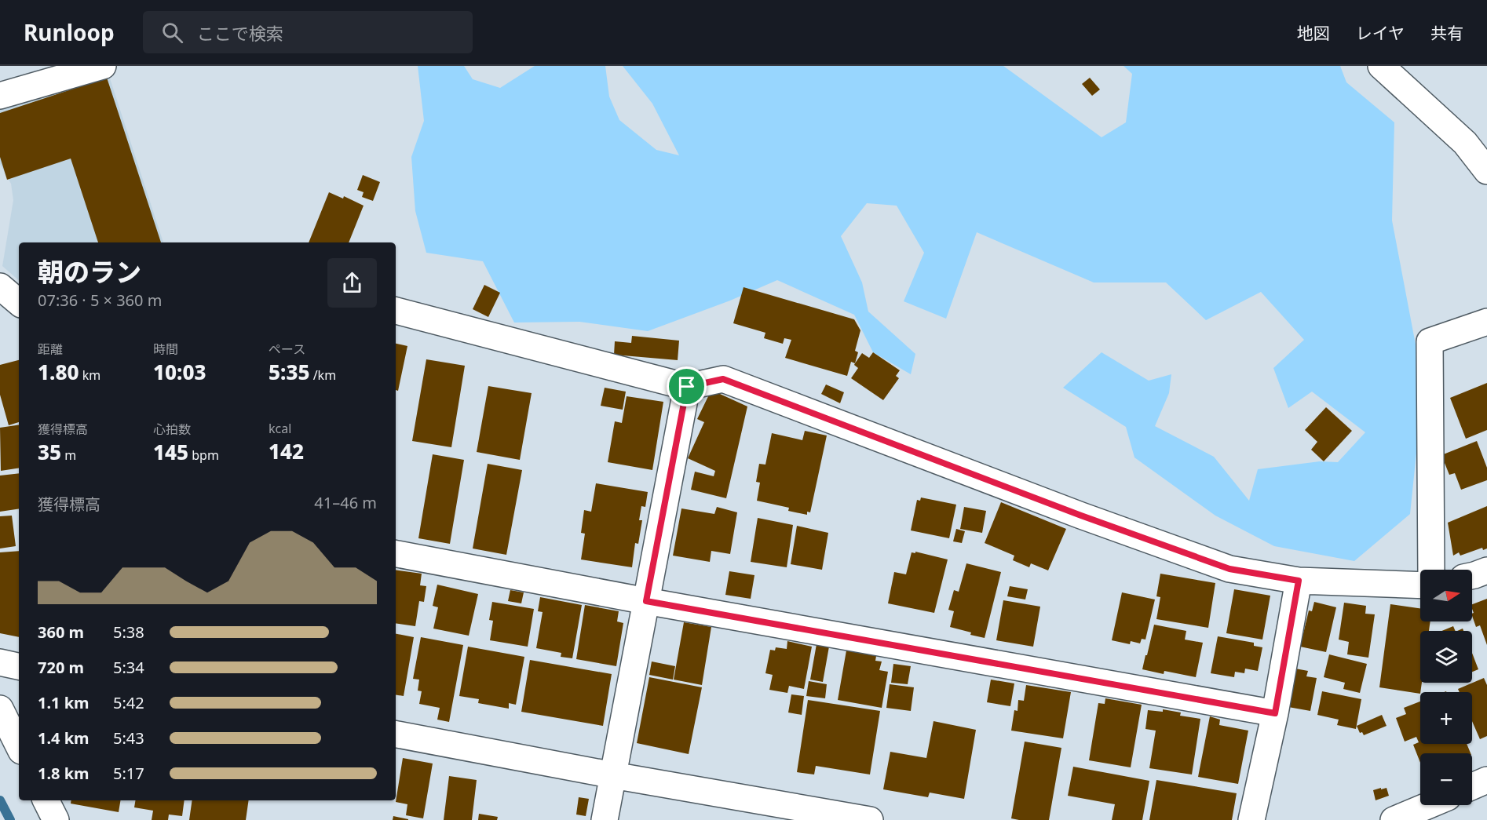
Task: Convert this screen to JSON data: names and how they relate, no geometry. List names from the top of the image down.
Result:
{
  "north": "right",
  "page": {
    "header": "Runloop",
    "search": "ここで検索",
    "nav": ["地図", "レイヤ", "共有"],
    "heading": ["朝のラン", "07:36 · 5 × 360 m"],
    "stats": [
      ["距離", "1.80 km"],
      ["時間", "10:03"],
      ["ペース", "5:35 /km"],
      ["獲得標高", "35 m"],
      ["心拍数", "145 bpm"],
      ["kcal", "142"]
    ],
    "chart": ["獲得標高", "41–46 m"],
    "map_buttons": ["+", "−"],
    "list": [
      {
        "name": "360 m",
        "note": "5:38"
      },
      {
        "name": "720 m",
        "note": "5:34"
      },
      {
        "name": "1.1 km",
        "note": "5:42"
      },
      {
        "name": "1.4 km",
        "note": "5:43"
      },
      {
        "name": "1.8 km",
        "note": "5:17"
      }
    ]
  }
}
